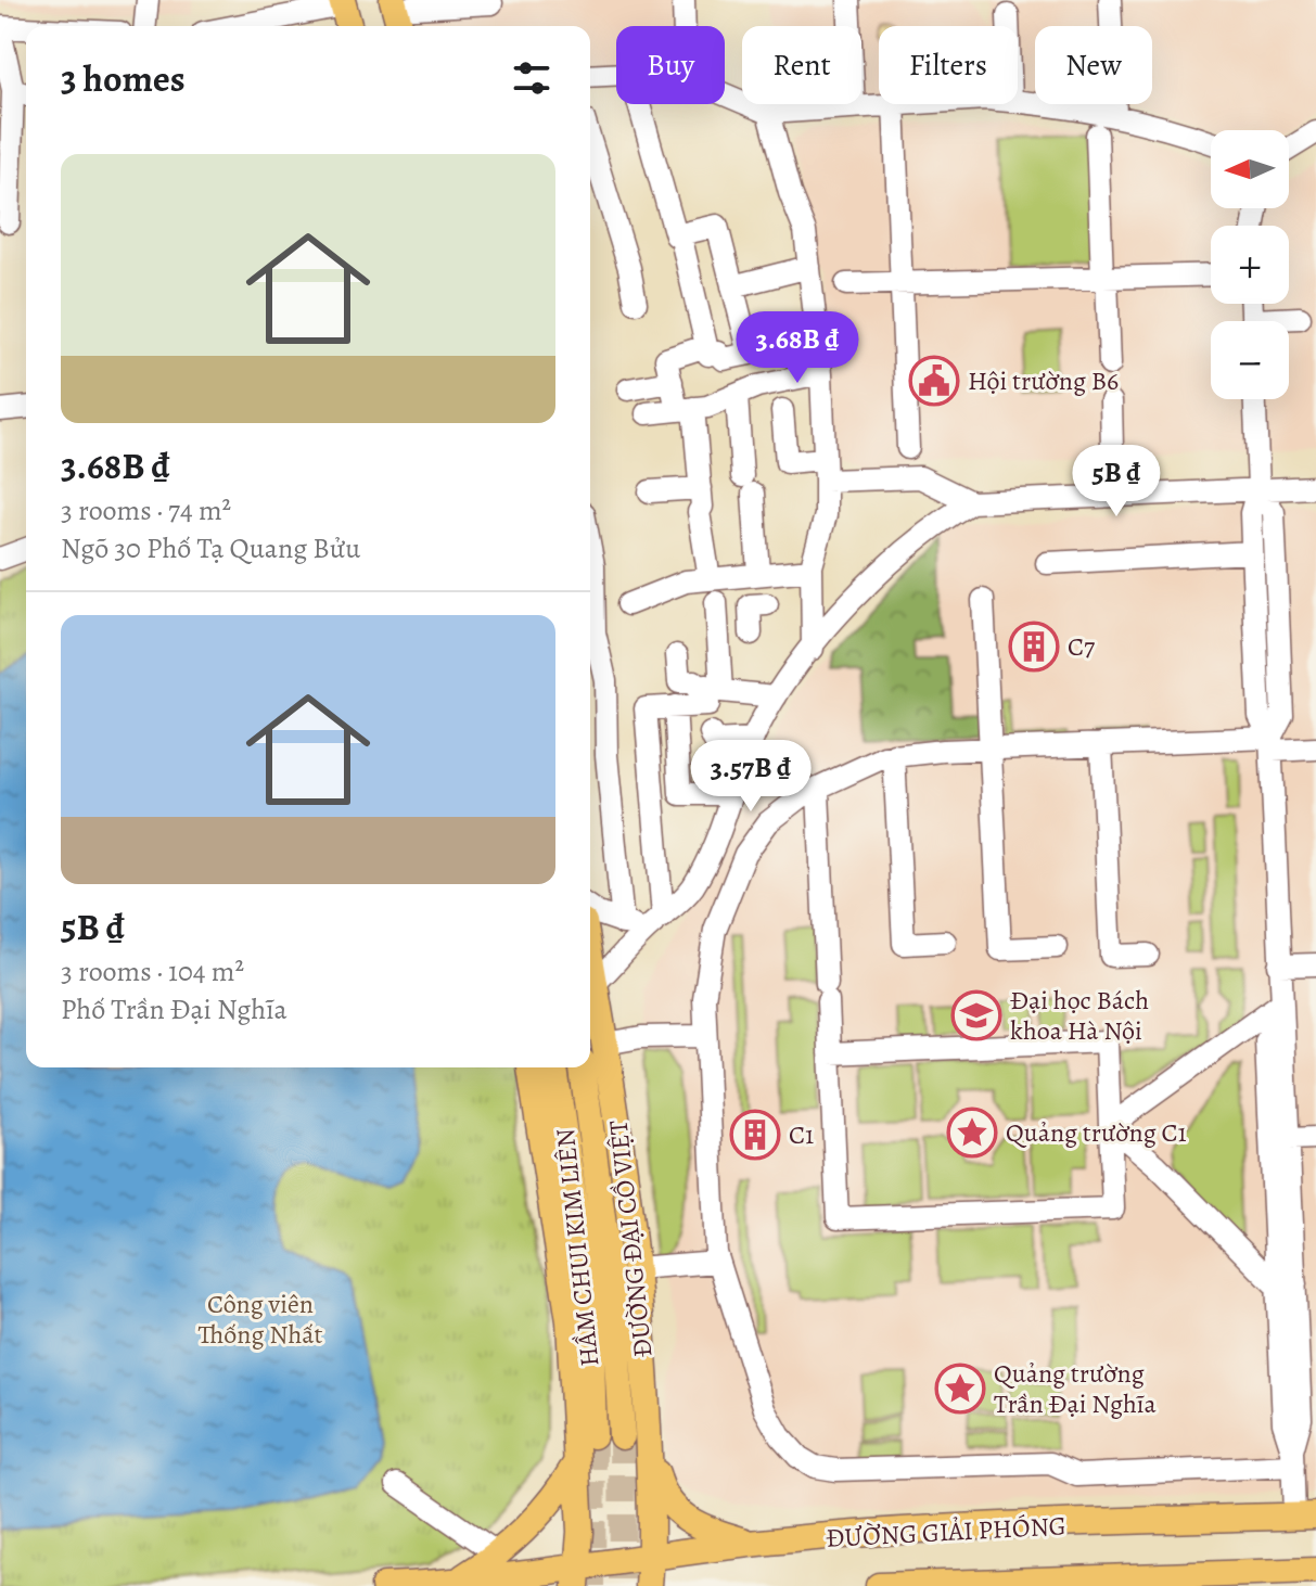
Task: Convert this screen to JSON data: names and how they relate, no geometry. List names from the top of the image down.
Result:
{
  "streets": {
    "main road": ["ĐƯỜNG ĐẠI CỒ VIỆT", "HẦM CHUI KIM LIÊN", "ĐƯỜNG GIẢI PHÓNG"]
  },
  "crossings": [
    ["ĐƯỜNG ĐẠI CỒ VIỆT", "HẦM CHUI KIM LIÊN"],
    ["ĐƯỜNG ĐẠI CỒ VIỆT", "ĐƯỜNG GIẢI PHÓNG"]
  ],
  "parks": ["Công viên Thống Nhất"],
  "places": {
    "public building": ["Hội trường B6"],
    "building": ["C7", "C1"],
    "school or university": ["Đại học Bách khoa Hà Nội"],
    "place": ["Quảng trường C1", "Quảng trường Trần Đại Nghĩa"]
  },
  "north": "left",
  "page": {
    "chip": [
      "Buy",
      "Rent",
      "Filters",
      "New"
    ],
    "heading": "3 homes",
    "map_buttons": ["+", "−"],
    "list": [
      {
        "name": "3.68B ₫",
        "note": "3 rooms · 74 m² · Ngõ 30 Phố Tạ Quang Bửu"
      },
      {
        "name": "5B ₫",
        "note": "3 rooms · 104 m² · Phố Trần Đại Nghĩa"
      }
    ],
    "price": ["3.68B ₫", "5B ₫", "3.57B ₫"]
  }
}
